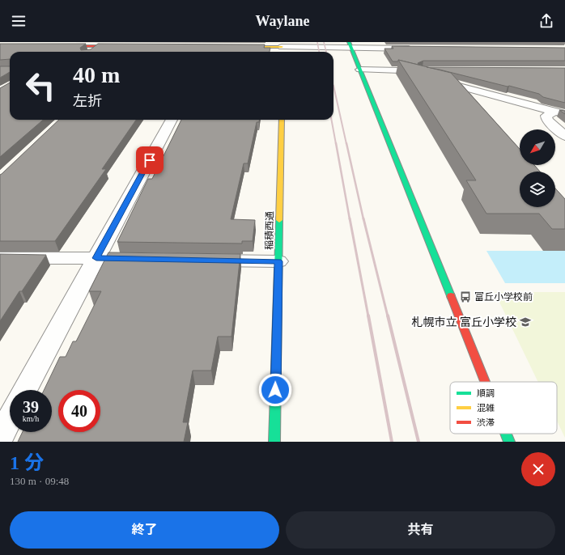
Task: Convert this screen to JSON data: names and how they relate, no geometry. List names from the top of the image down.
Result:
{
  "streets": {
    "street": ["稲積西通"]
  },
  "places": {
    "bus stop": ["富丘小学校前"],
    "school or university": ["札幌市立 富丘小学校"]
  },
  "legend": ["順調", "混雑", "渋滞"],
  "north": "bottom left",
  "page": {
    "header": "Waylane",
    "turn": ["40 m", "左折"],
    "speed": "39 km/h",
    "limit": "40",
    "heading": ["1 分", "130 m · 09:48"],
    "buttons": ["終了", "共有"]
  }
}
